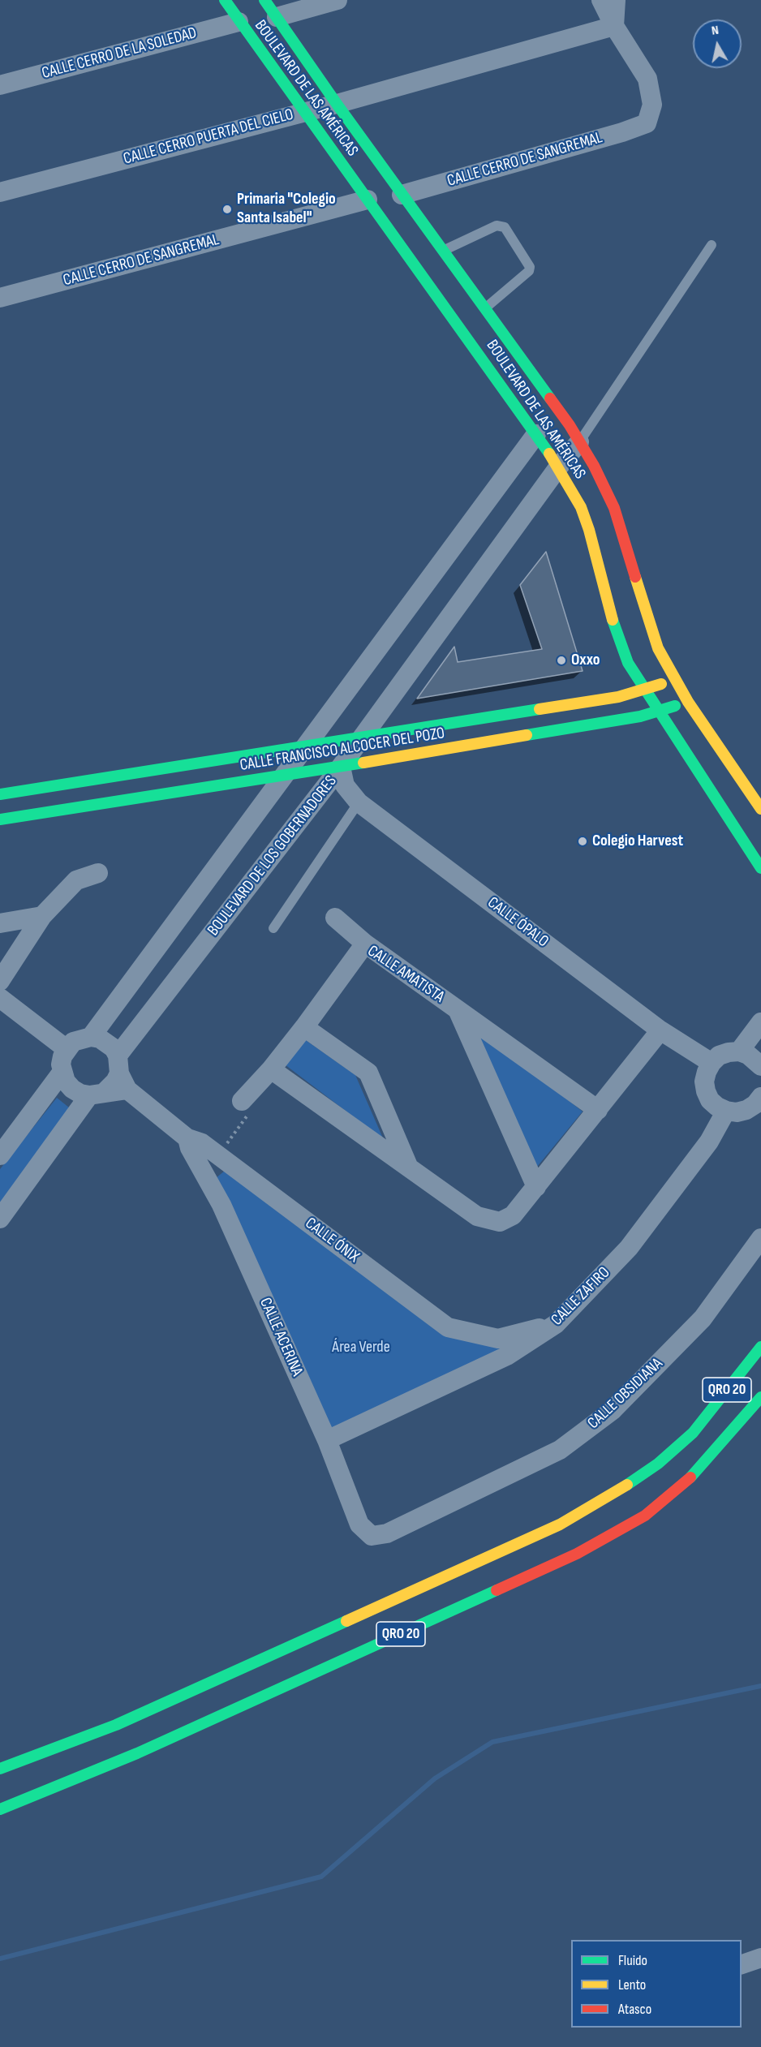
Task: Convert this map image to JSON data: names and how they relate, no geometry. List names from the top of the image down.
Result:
{
  "streets": {
    "main road": ["BOULEVARD DE LAS AMÉRICAS", "CALLE FRANCISCO ALCOCER DEL POZO", "QRO 20"],
    "street": [
      "CALLE CERRO DE LA SOLEDAD",
      "CALLE CERRO PUERTA DEL CIELO",
      "CALLE CERRO DE SANGREMAL",
      "BOULEVARD DE LOS GOBERNADORES",
      "CALLE ÓPALO",
      "CALLE AMATISTA",
      "CALLE ÓNIX",
      "CALLE ZAFIRO",
      "CALLE ACERINA",
      "CALLE OBSIDIANA"
    ]
  },
  "crossings": [
    ["CALLE CERRO DE LA SOLEDAD", "BOULEVARD DE LAS AMÉRICAS"],
    ["BOULEVARD DE LAS AMÉRICAS", "CALLE CERRO PUERTA DEL CIELO"],
    ["BOULEVARD DE LAS AMÉRICAS", "CALLE CERRO DE SANGREMAL"],
    ["BOULEVARD DE LAS AMÉRICAS", "CALLE FRANCISCO ALCOCER DEL POZO"],
    ["BOULEVARD DE LAS AMÉRICAS", "BOULEVARD DE LOS GOBERNADORES"],
    ["CALLE CERRO PUERTA DEL CIELO", "CALLE CERRO DE SANGREMAL"],
    ["CALLE FRANCISCO ALCOCER DEL POZO", "BOULEVARD DE LOS GOBERNADORES"],
    ["CALLE FRANCISCO ALCOCER DEL POZO", "CALLE ÓPALO"],
    ["BOULEVARD DE LOS GOBERNADORES", "CALLE ÓPALO"],
    ["BOULEVARD DE LOS GOBERNADORES", "CALLE ÓNIX"],
    ["CALLE ÓNIX", "CALLE ZAFIRO"],
    ["CALLE ÓNIX", "CALLE ACERINA"],
    ["CALLE ZAFIRO", "CALLE ACERINA"],
    ["CALLE ACERINA", "CALLE OBSIDIANA"]
  ],
  "parks": ["Área Verde"],
  "places": ["Primaria \"Colegio Santa Isabel\"", "Oxxo", "Colegio Harvest"],
  "legend": ["Fluido", "Lento", "Atasco"],
  "north": "top"
}
